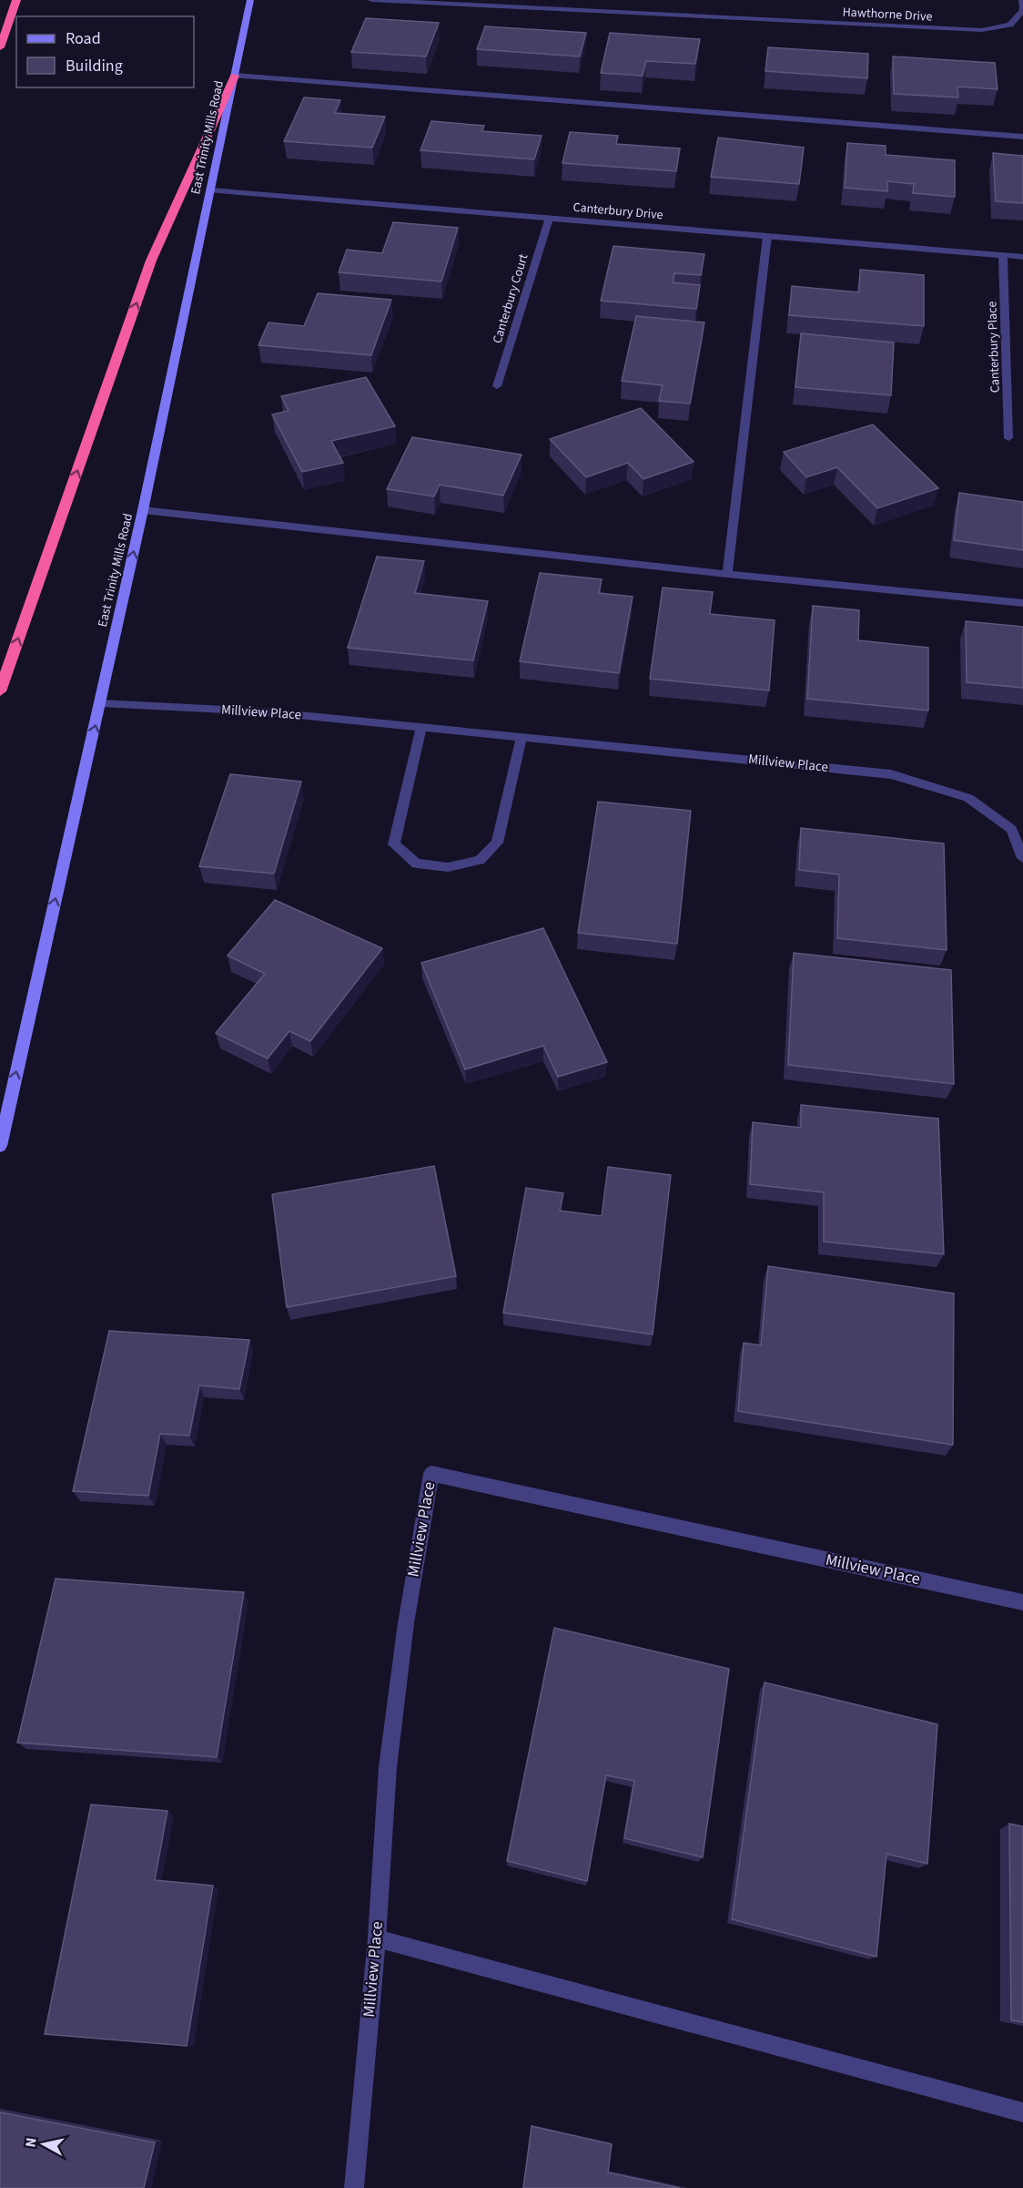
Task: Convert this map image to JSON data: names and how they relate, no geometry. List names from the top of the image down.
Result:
{
  "streets": {
    "main road": ["East Trinity Mills Road"],
    "street": [
      "Hawthorne Drive",
      "Canterbury Drive",
      "Canterbury Court",
      "Canterbury Place",
      "Millview Place"
    ]
  },
  "crossings": [
    ["East Trinity Mills Road", "Canterbury Drive"],
    ["East Trinity Mills Road", "Millview Place"],
    ["Canterbury Drive", "Canterbury Court"],
    ["Canterbury Drive", "Canterbury Place"]
  ],
  "one_way": ["East Trinity Mills Road"],
  "legend": ["Road", "Building"],
  "north": "left"
}
